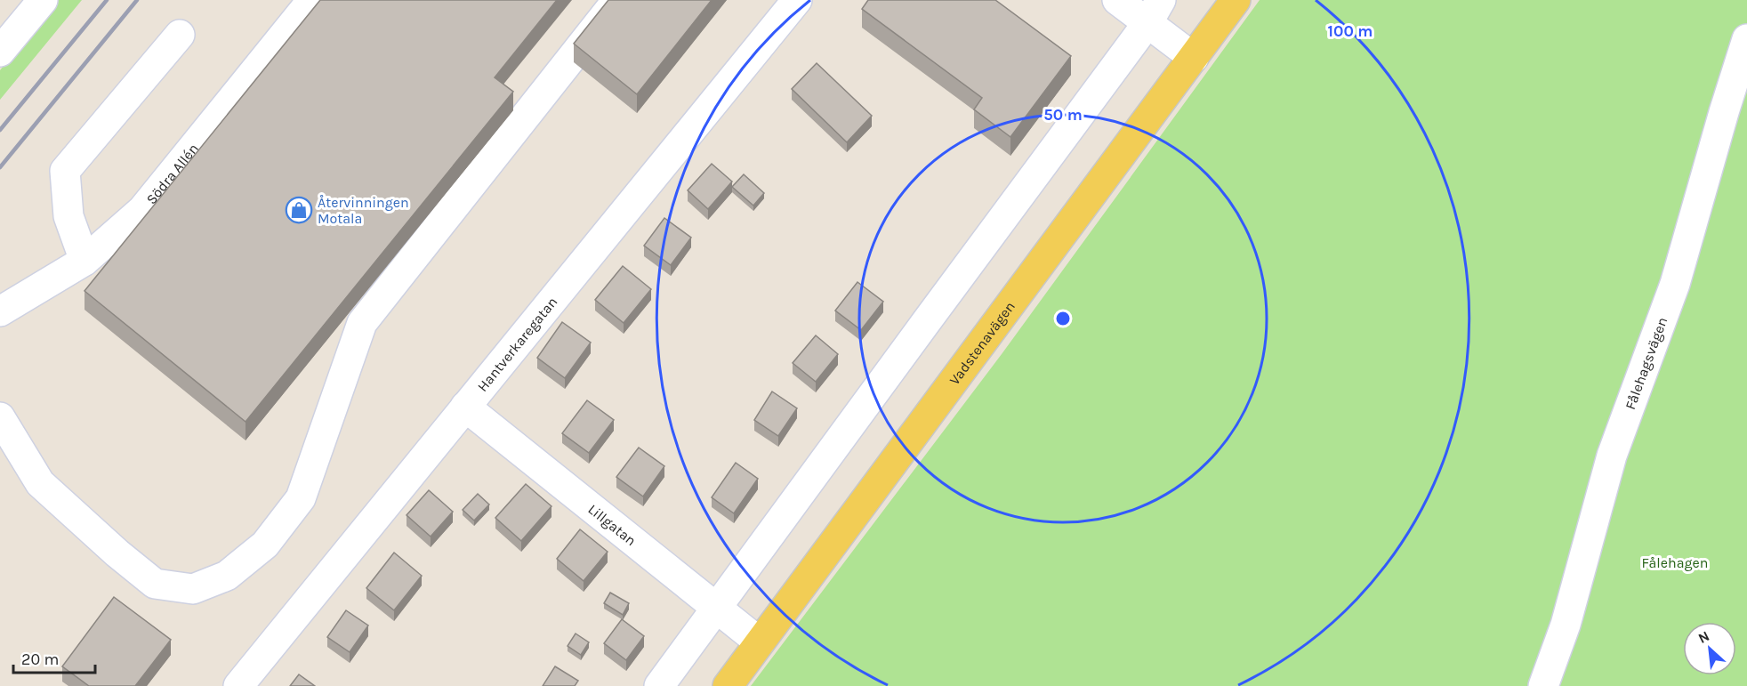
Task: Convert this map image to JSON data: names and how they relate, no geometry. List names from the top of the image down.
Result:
{
  "streets": {
    "main road": ["Vadstenavägen"],
    "street": [
      "Södra Allén",
      "Hantverkaregatan",
      "Fålehagsvägen",
      "Lillgatan"
    ]
  },
  "crossings": [
    ["Hantverkaregatan", "Lillgatan"],
    ["Vadstenavägen", "Lillgatan"]
  ],
  "parks": ["Fålehagen"],
  "places": {
    "shop": ["Återvinningen Motala"]
  },
  "scale_bar": "20 m",
  "north": "top left",
  "rings": ["100 m", "50 m"]
}
